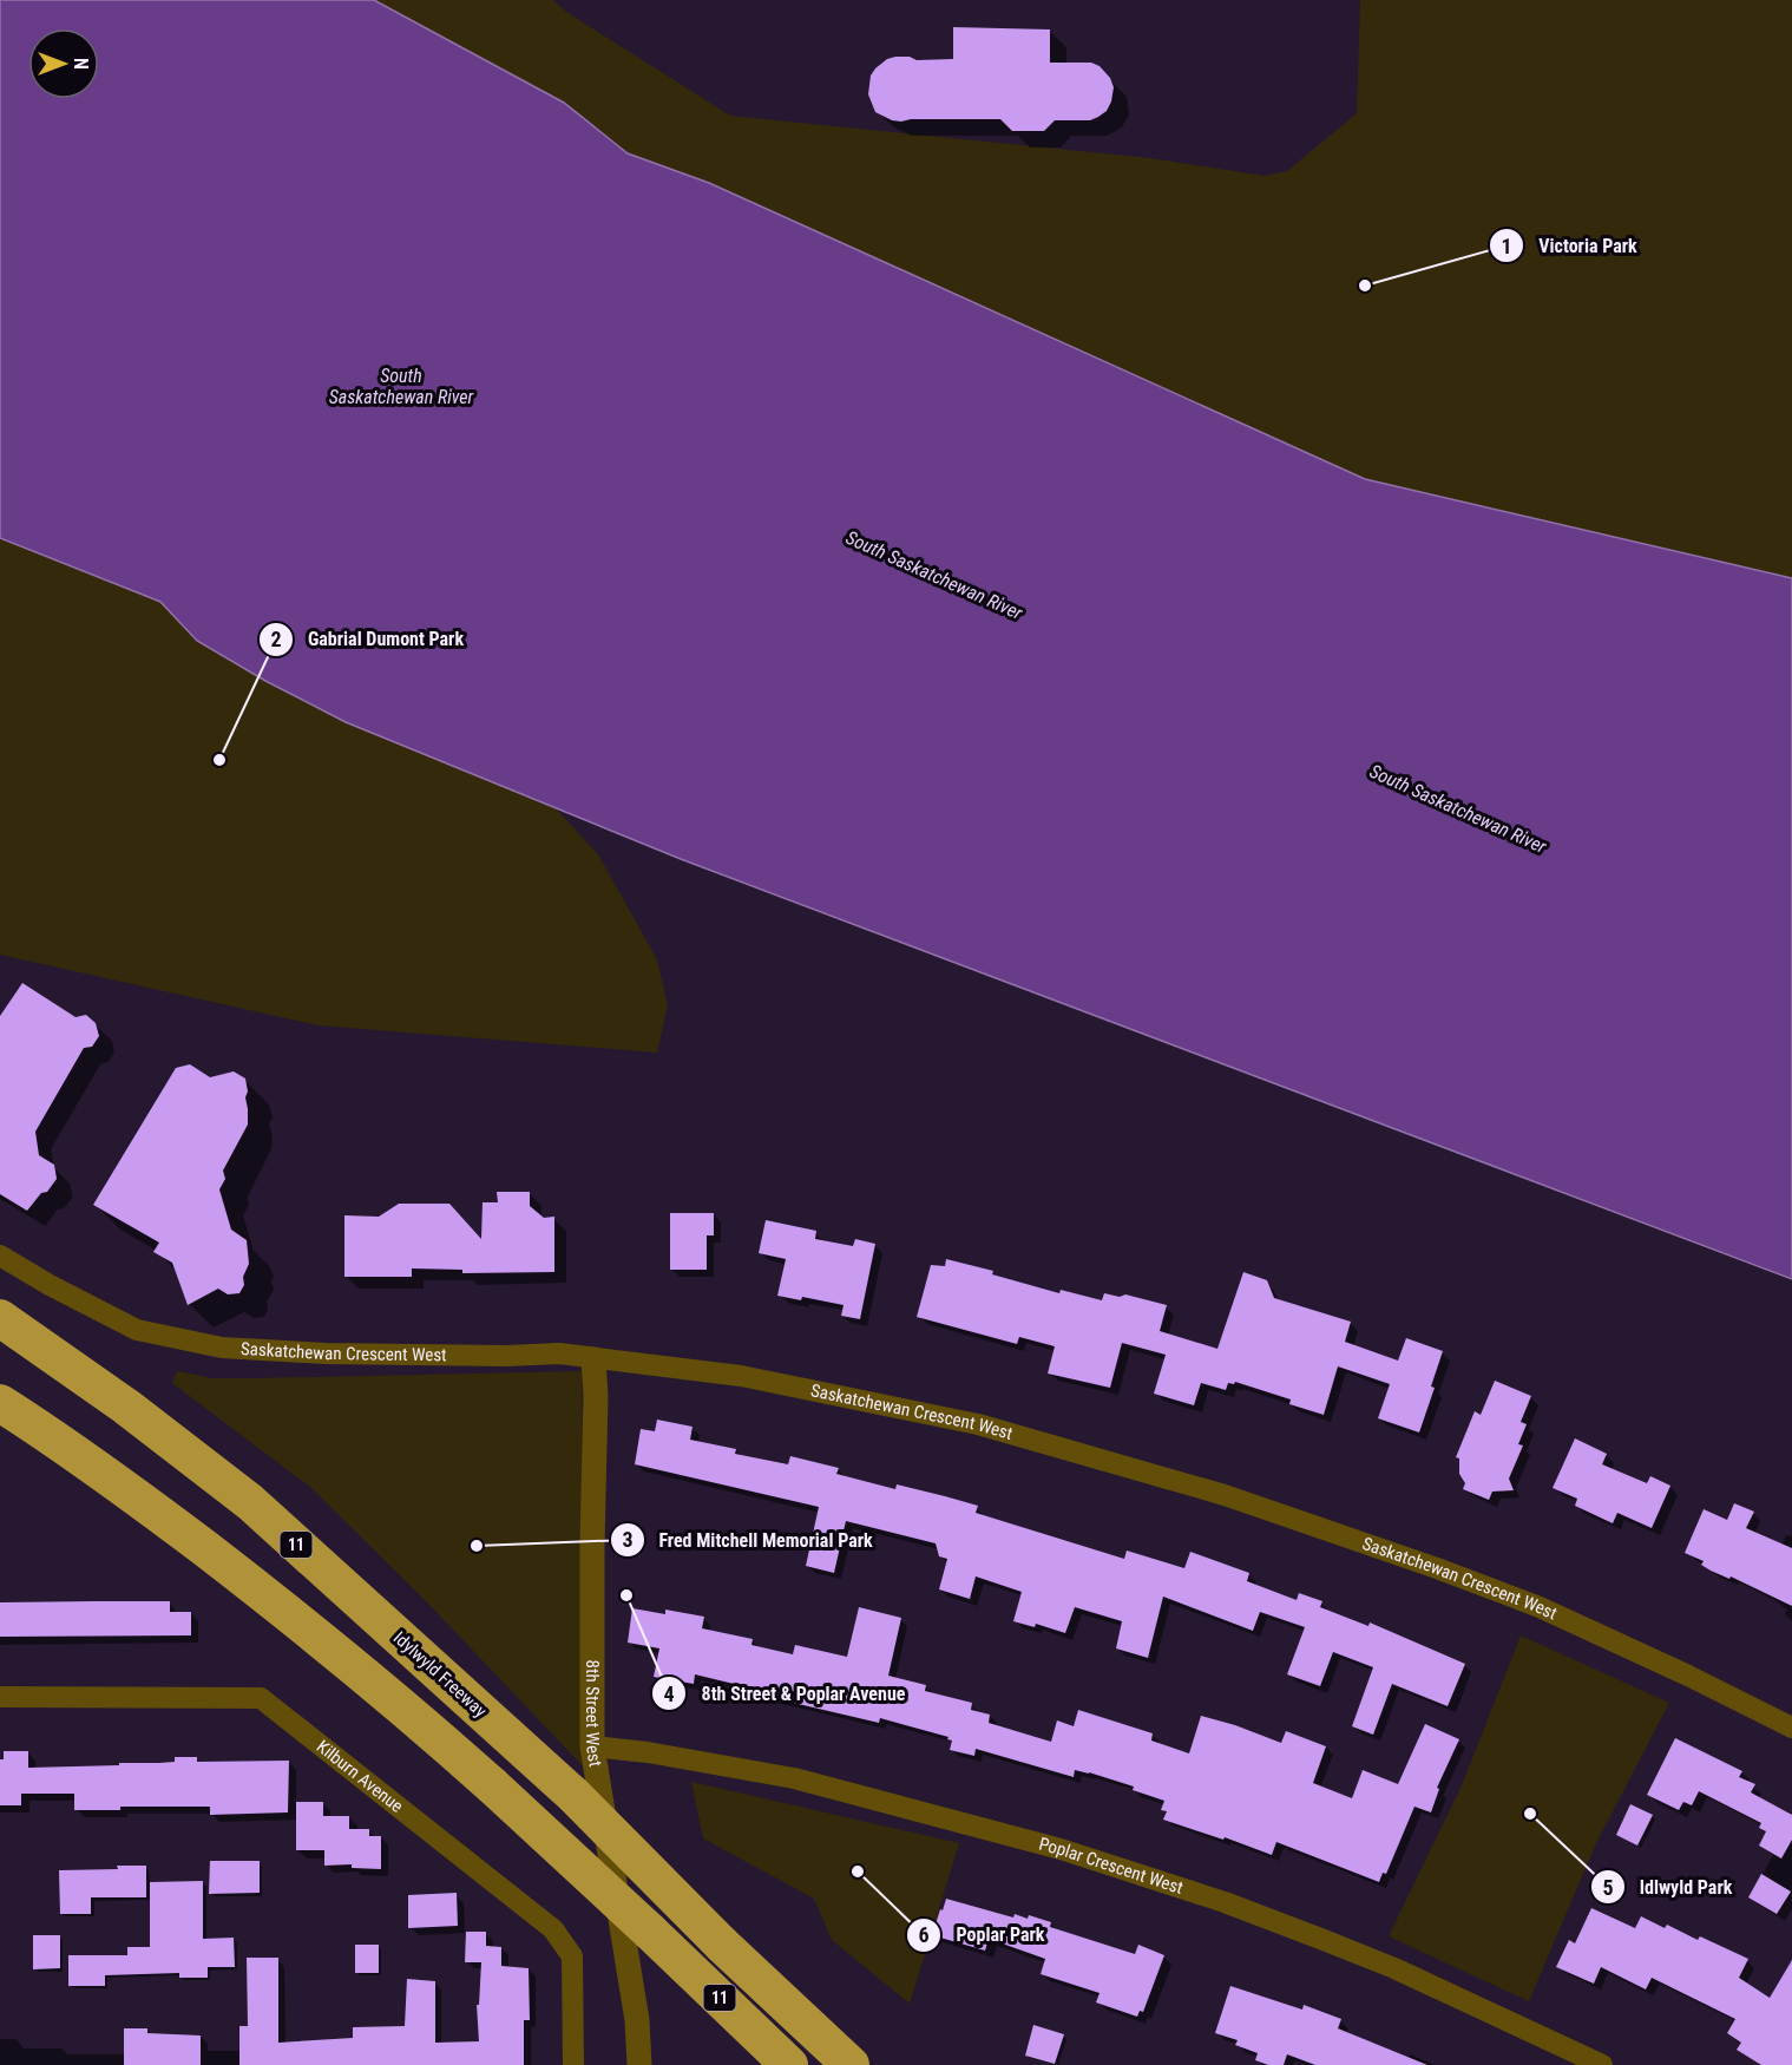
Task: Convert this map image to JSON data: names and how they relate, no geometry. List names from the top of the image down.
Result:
{
  "streets": {
    "highway": ["11", "Idylwyld Freeway"],
    "street": [
      "Saskatchewan Crescent West",
      "8th Street West",
      "Kilburn Avenue",
      "Poplar Crescent West"
    ]
  },
  "crossings": [
    ["Saskatchewan Crescent West", "8th Street West"],
    ["8th Street West", "Poplar Crescent West"]
  ],
  "water": ["South Saskatchewan River"],
  "places": [
    "Victoria Park",
    "Gabrial Dumont Park",
    "Fred Mitchell Memorial Park",
    "8th Street & Poplar Avenue",
    "Idlwyld Park",
    "Poplar Park"
  ],
  "north": "right"
}
